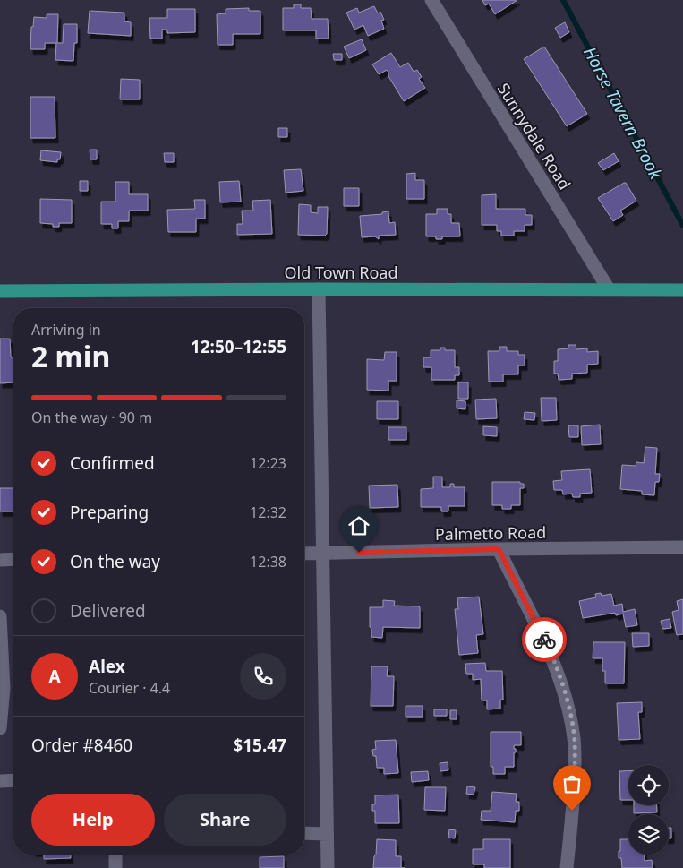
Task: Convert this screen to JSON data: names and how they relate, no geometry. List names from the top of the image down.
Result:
{
  "streets": {
    "main road": ["Old Town Road"],
    "street": ["Sunnydale Road", "Palmetto Road"]
  },
  "crossings": [
    ["Sunnydale Road", "Old Town Road"]
  ],
  "water": ["Horse Tavern Brook"],
  "page": {
    "heading": ["2 min", "Arriving in", "12:50–12:55"],
    "panel": [
      "Alex",
      "Courier · 4.4",
      "Order #8460",
      "$15.47"
    ],
    "bar": "On the way · 90 m",
    "list": [
      ["Confirmed", "12:23"],
      ["Preparing", "12:32"],
      ["On the way", "12:38"],
      "Delivered"
    ],
    "round": "A",
    "buttons": ["Help", "Share"]
  }
}
